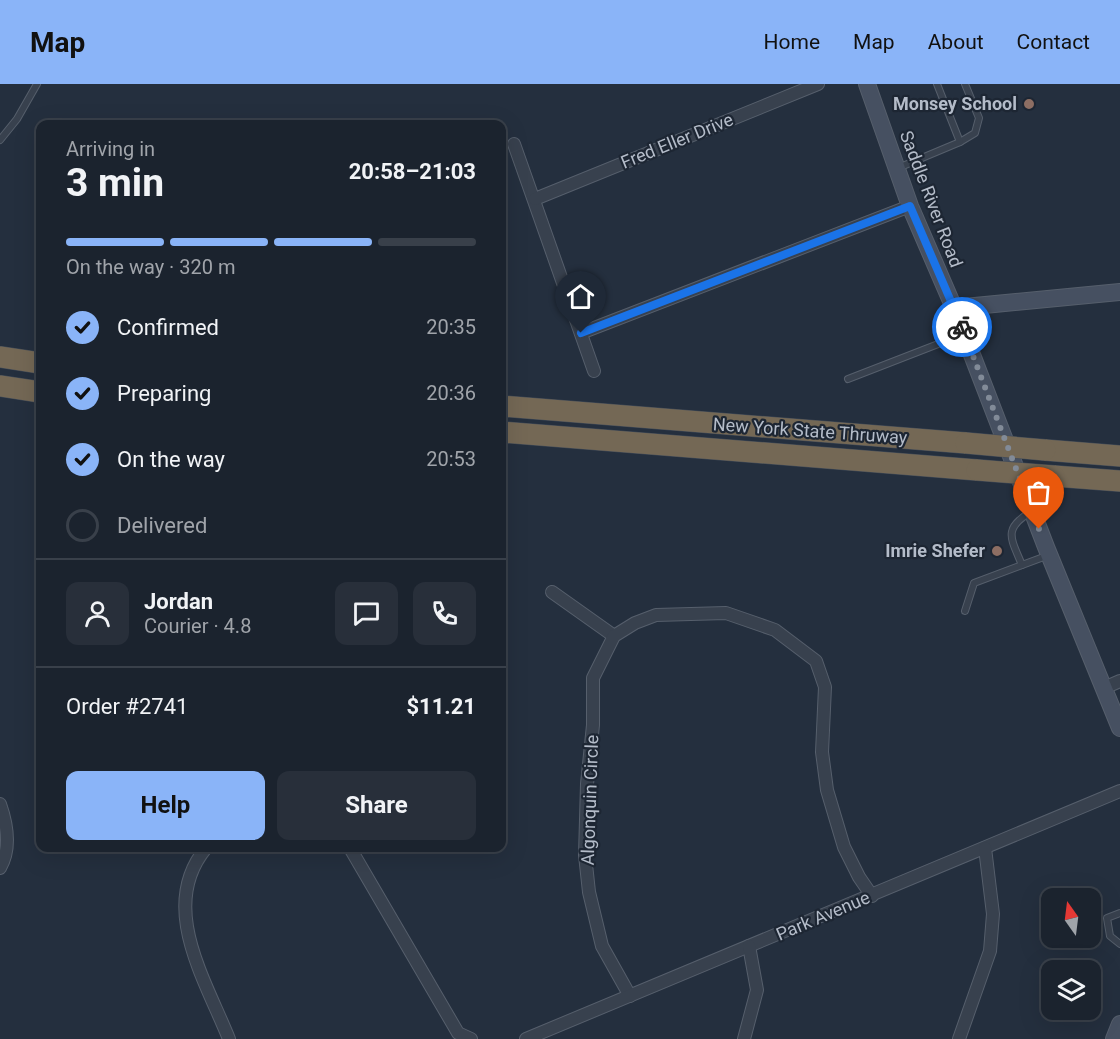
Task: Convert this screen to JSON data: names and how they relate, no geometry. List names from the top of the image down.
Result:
{
  "streets": {
    "highway": ["New York State Thruway"],
    "main road": ["Saddle River Road"],
    "street": ["Fred Eller Drive", "Algonquin Circle", "Park Avenue"]
  },
  "crossings": [
    ["Algonquin Circle", "Park Avenue"]
  ],
  "places": ["Monsey School", "Imrie Shefer"],
  "north": "top",
  "page": {
    "header": "Map",
    "nav": [
      "Home",
      "Map",
      "About",
      "Contact"
    ],
    "heading": ["3 min", "Arriving in", "20:58–21:03"],
    "panel": [
      "Jordan",
      "Courier · 4.8",
      "Order #2741",
      "$11.21"
    ],
    "bar": "On the way · 320 m",
    "list": [
      ["Confirmed", "20:35"],
      ["Preparing", "20:36"],
      ["On the way", "20:53"],
      "Delivered"
    ],
    "buttons": ["Help", "Share"]
  }
}
